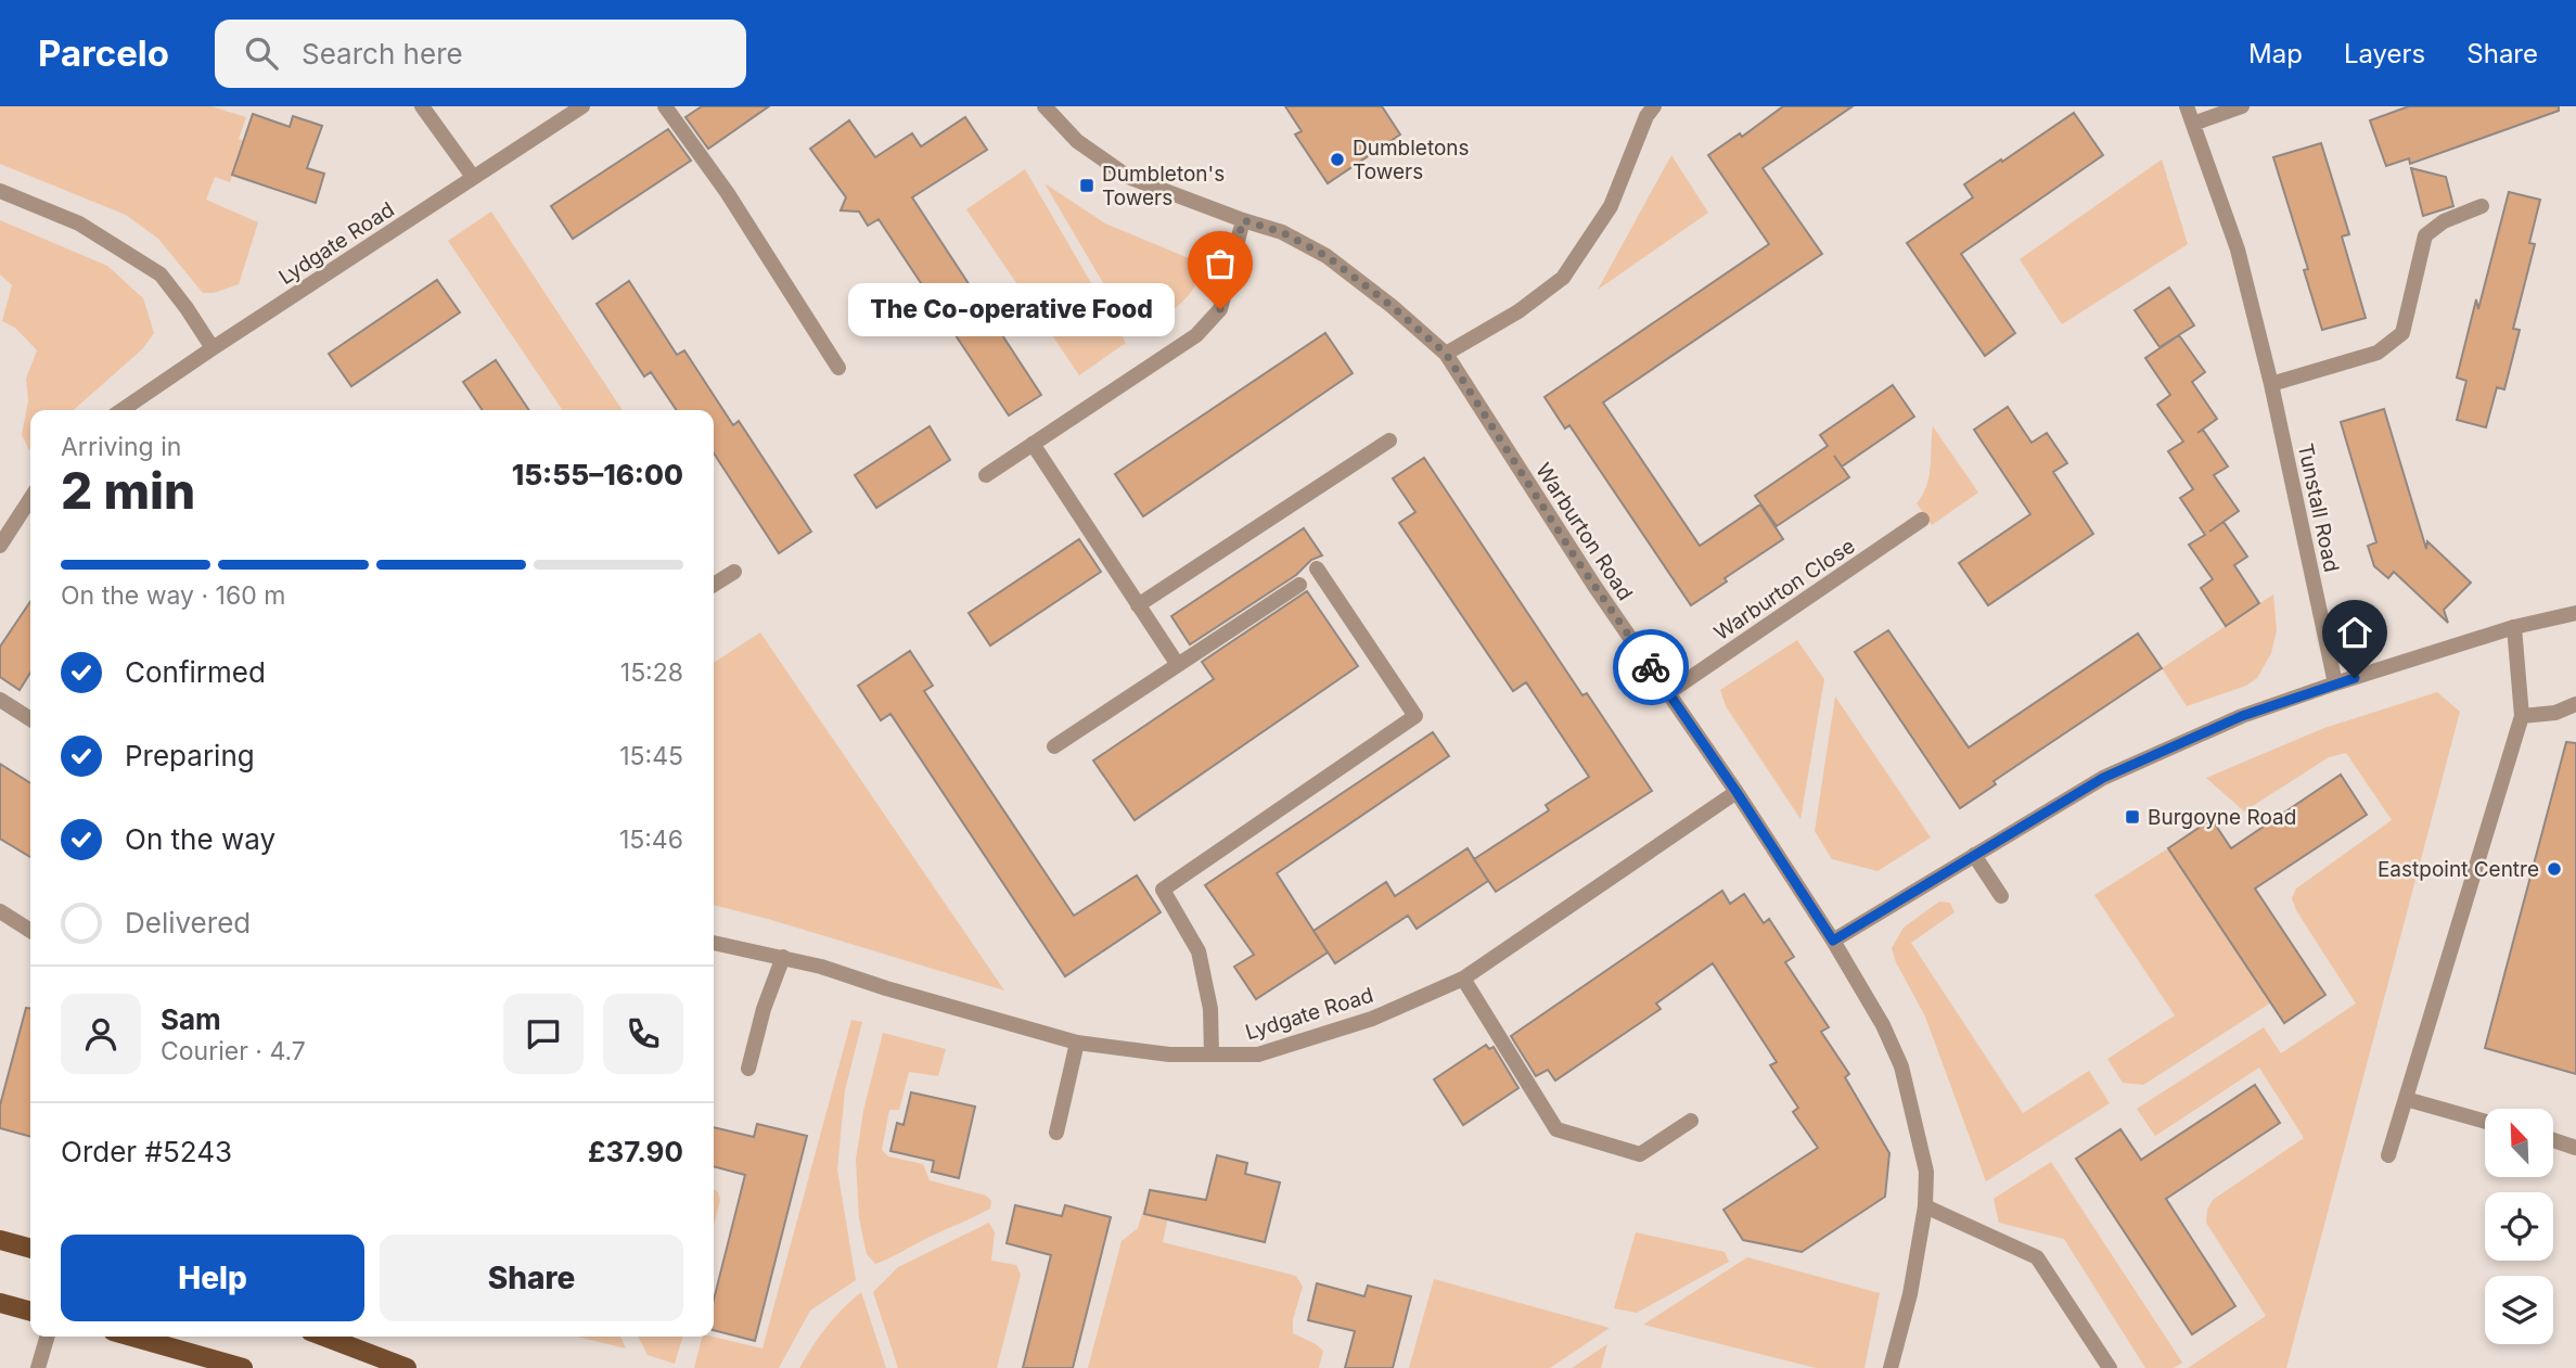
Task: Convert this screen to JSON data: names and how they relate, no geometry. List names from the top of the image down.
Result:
{
  "streets": {
    "street": [
      "Lydgate Road",
      "Tunstall Road",
      "Warburton Road",
      "Warburton Close"
    ]
  },
  "crossings": [
    ["Lydgate Road", "Warburton Road"],
    ["Warburton Road", "Warburton Close"]
  ],
  "places": {
    "other": ["Dumbletons Towers", "The Co-operative Food", "Eastpoint Centre"],
    "transit": ["Dumbleton's Towers", "Burgoyne Road"]
  },
  "north": "top left",
  "page": {
    "header": "Parcelo",
    "search": "Search here",
    "nav": ["Map", "Layers", "Share"],
    "bubble": "The Co-operative Food",
    "heading": ["2 min", "Arriving in", "15:55–16:00"],
    "panel": [
      "Sam",
      "Courier · 4.7",
      "Order #5243",
      "£37.90"
    ],
    "bar": "On the way · 160 m",
    "list": [
      ["Confirmed", "15:28"],
      ["Preparing", "15:45"],
      ["On the way", "15:46"],
      "Delivered"
    ],
    "buttons": ["Help", "Share"]
  }
}
